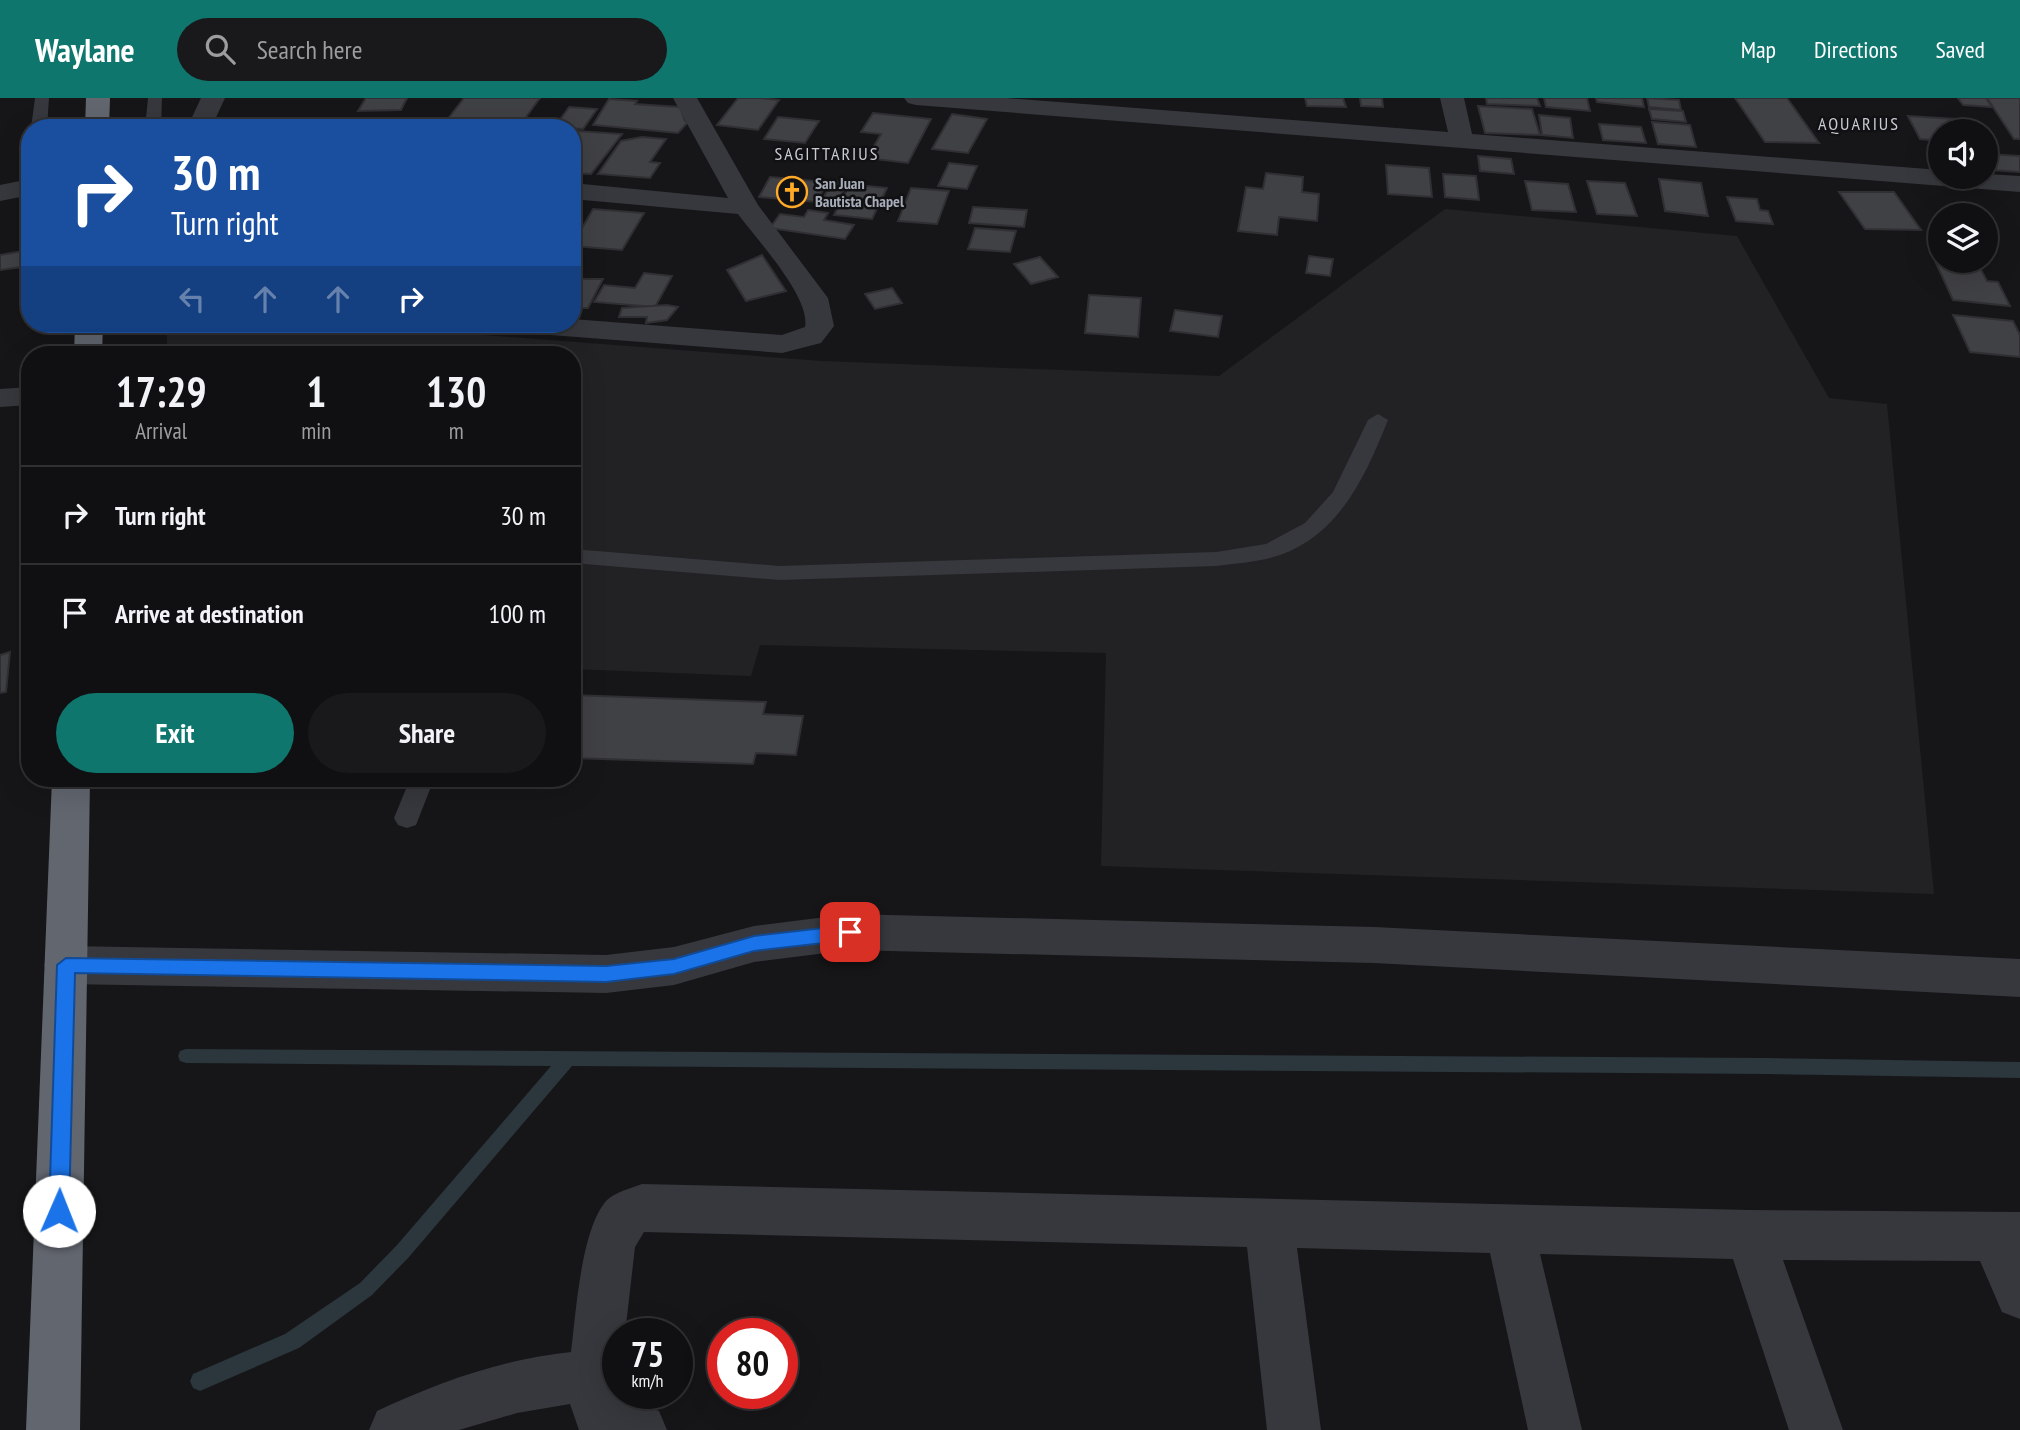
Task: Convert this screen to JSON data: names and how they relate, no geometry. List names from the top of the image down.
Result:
{
  "districts": ["AQUARIUS", "SAGITTARIUS"],
  "places": {
    "church": ["San Juan Bautista Chapel"]
  },
  "page": {
    "header": "Waylane",
    "search": "Search here",
    "nav": ["Map", "Directions", "Saved"],
    "turn": ["30 m", "Turn right"],
    "eta": [
      "17:29",
      "Arrival",
      "1",
      "min",
      "130",
      "m"
    ],
    "list": [
      {
        "name": "Turn right",
        "value": "30 m"
      },
      {
        "name": "Arrive at destination",
        "value": "100 m"
      }
    ],
    "buttons": ["Exit", "Share"],
    "speed": "75 km/h",
    "limit": "80"
  }
}
